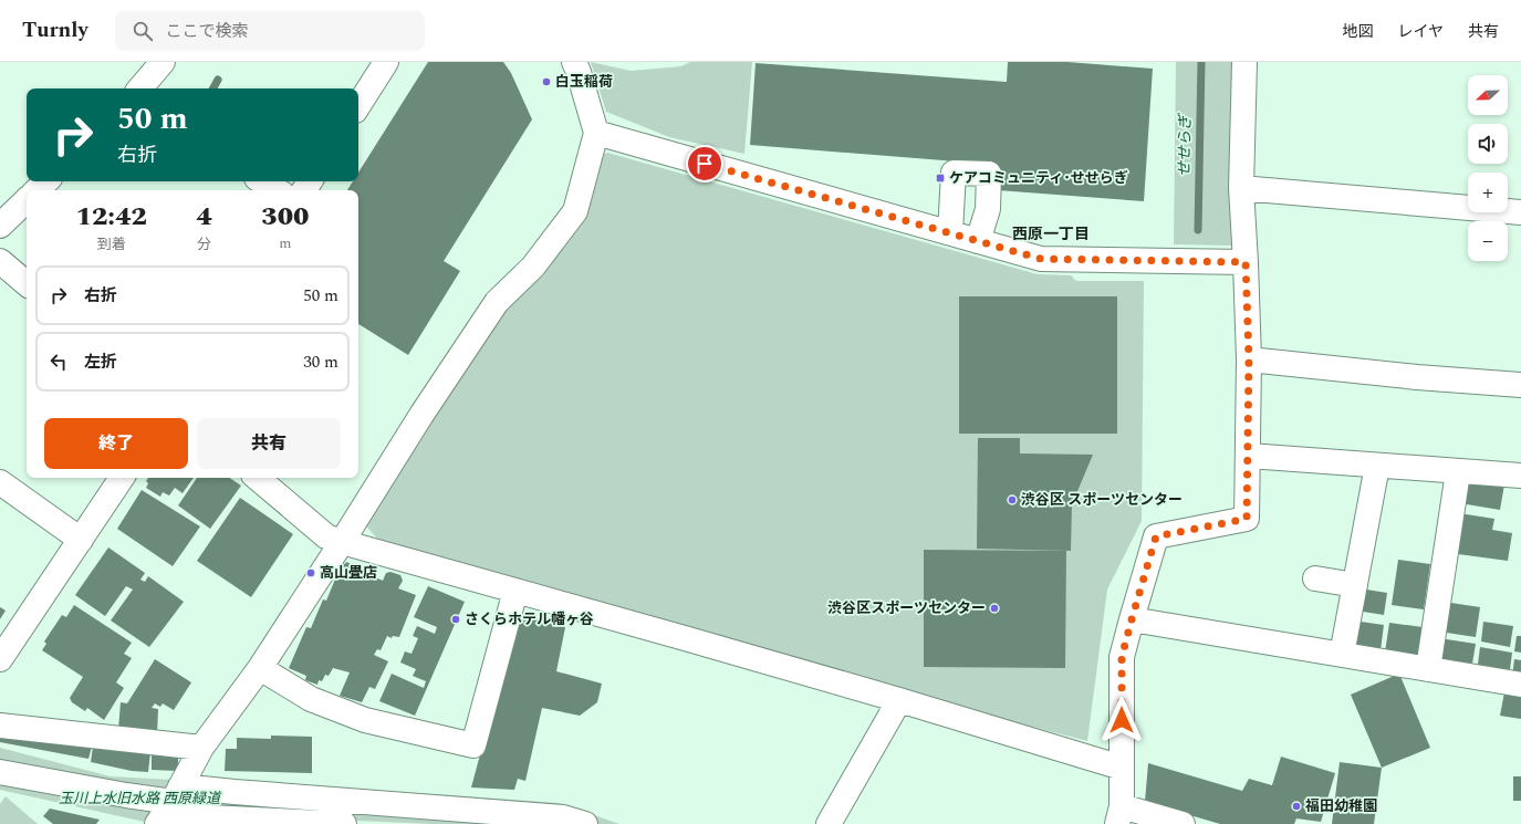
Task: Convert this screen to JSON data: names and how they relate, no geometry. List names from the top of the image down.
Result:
{
  "districts": ["西原一丁目"],
  "water": ["せせらぎ"],
  "parks": ["玉川上水旧水路 西原緑道"],
  "places": {
    "other": [
      "白玉稲荷",
      "渋谷区 スポーツセンター",
      "高山畳店",
      "渋谷区スポーツセンター",
      "さくらホテル幡ヶ谷",
      "福田幼稚園"
    ],
    "transit": ["ケアコミュニティ･せせらぎ"]
  },
  "north": "left",
  "page": {
    "header": "Turnly",
    "search": "ここで検索",
    "nav": ["地図", "レイヤ", "共有"],
    "map_buttons": ["+", "−"],
    "turn": ["50 m", "右折"],
    "eta": [
      "12:42",
      "到着",
      "4",
      "分",
      "300",
      "m"
    ],
    "list": [
      {
        "name": "右折",
        "value": "50 m"
      },
      {
        "name": "左折",
        "value": "30 m"
      }
    ],
    "buttons": ["終了", "共有"]
  }
}
